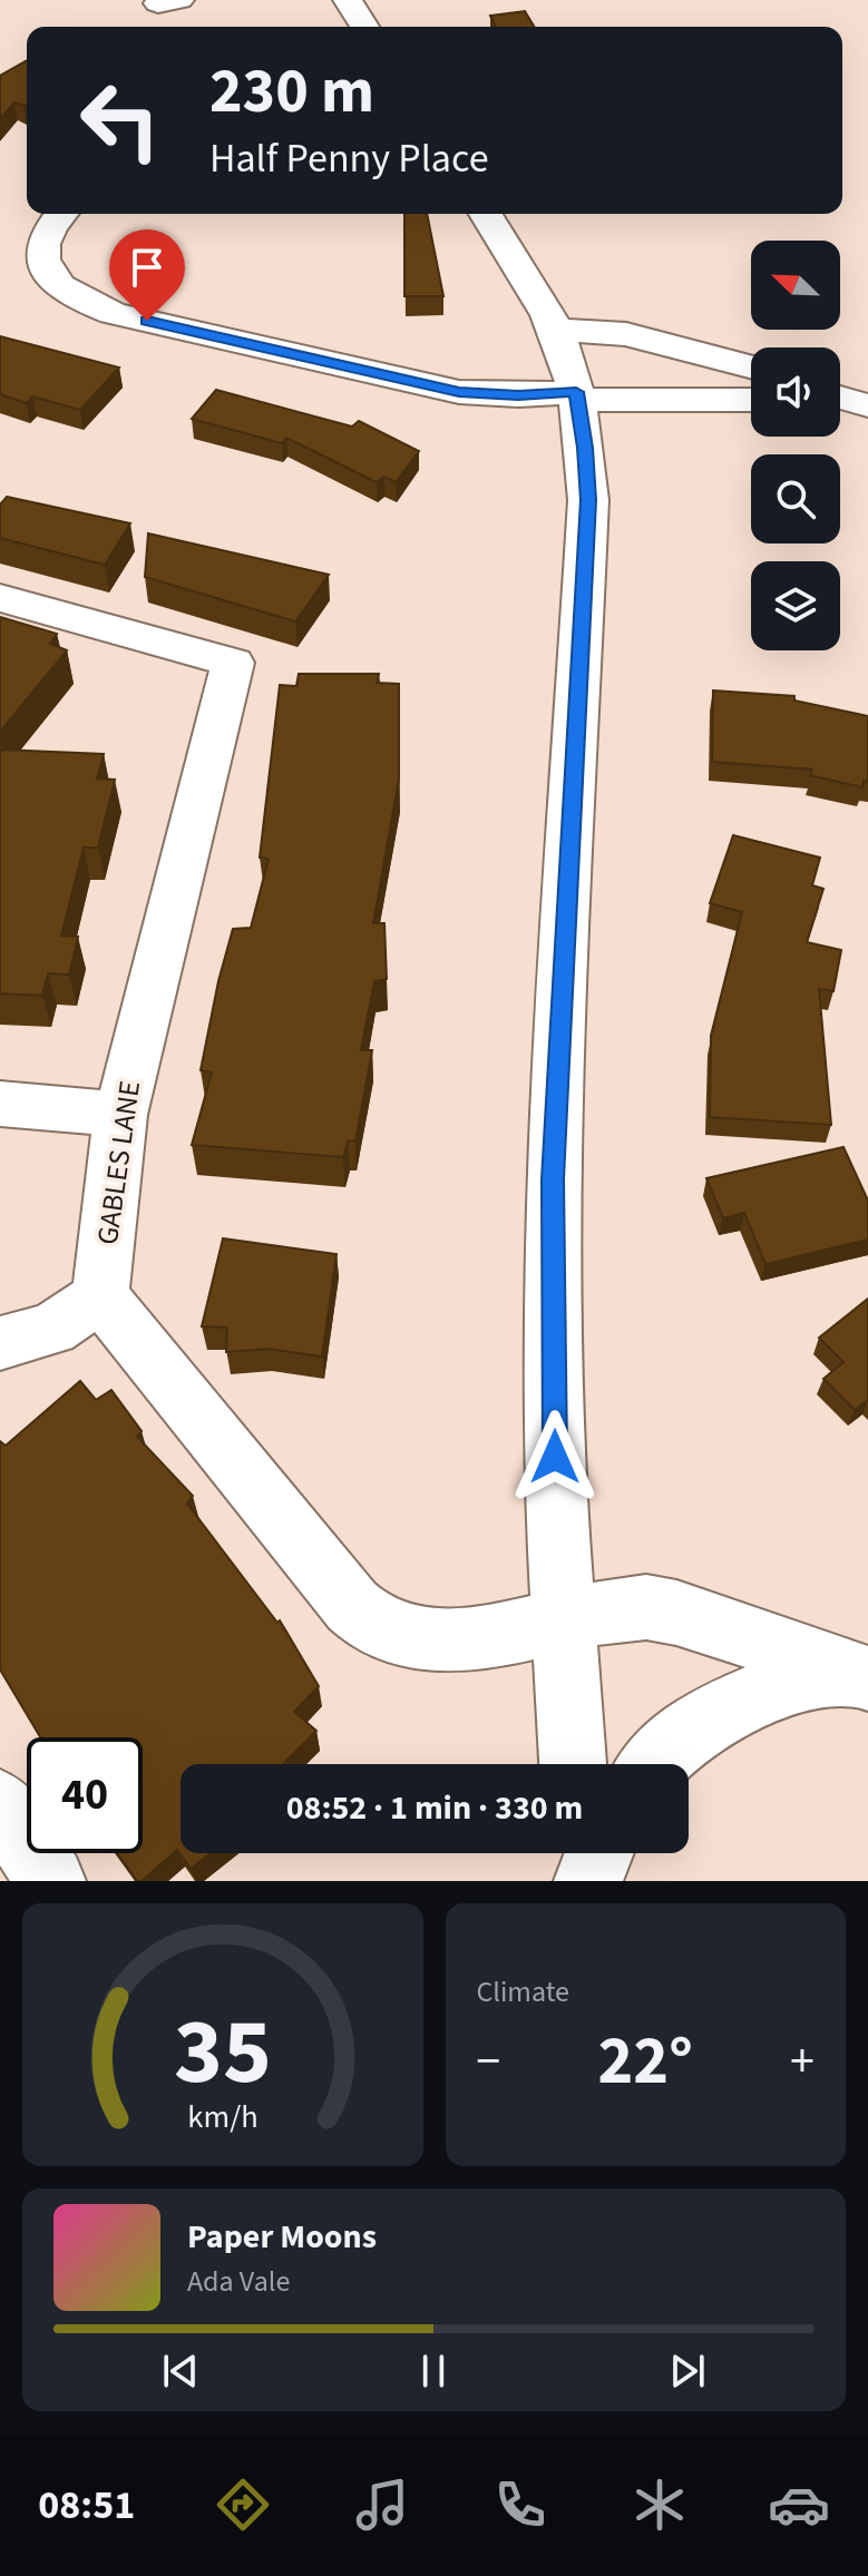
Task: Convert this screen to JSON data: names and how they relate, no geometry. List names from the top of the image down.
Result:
{
  "streets": {
    "street": ["GABLES LANE"]
  },
  "north": "top left",
  "page": {
    "turn": ["230 m", "Half Penny Place"],
    "limit": "40",
    "trip": "08:52 · 1 min · 330 m",
    "tile": "Climate",
    "heat": ["−", "22°", "+"],
    "song": ["Paper Moons", "Ada Vale"],
    "tabs": "08:51",
    "gauge": ["35", "km/h"]
  }
}
